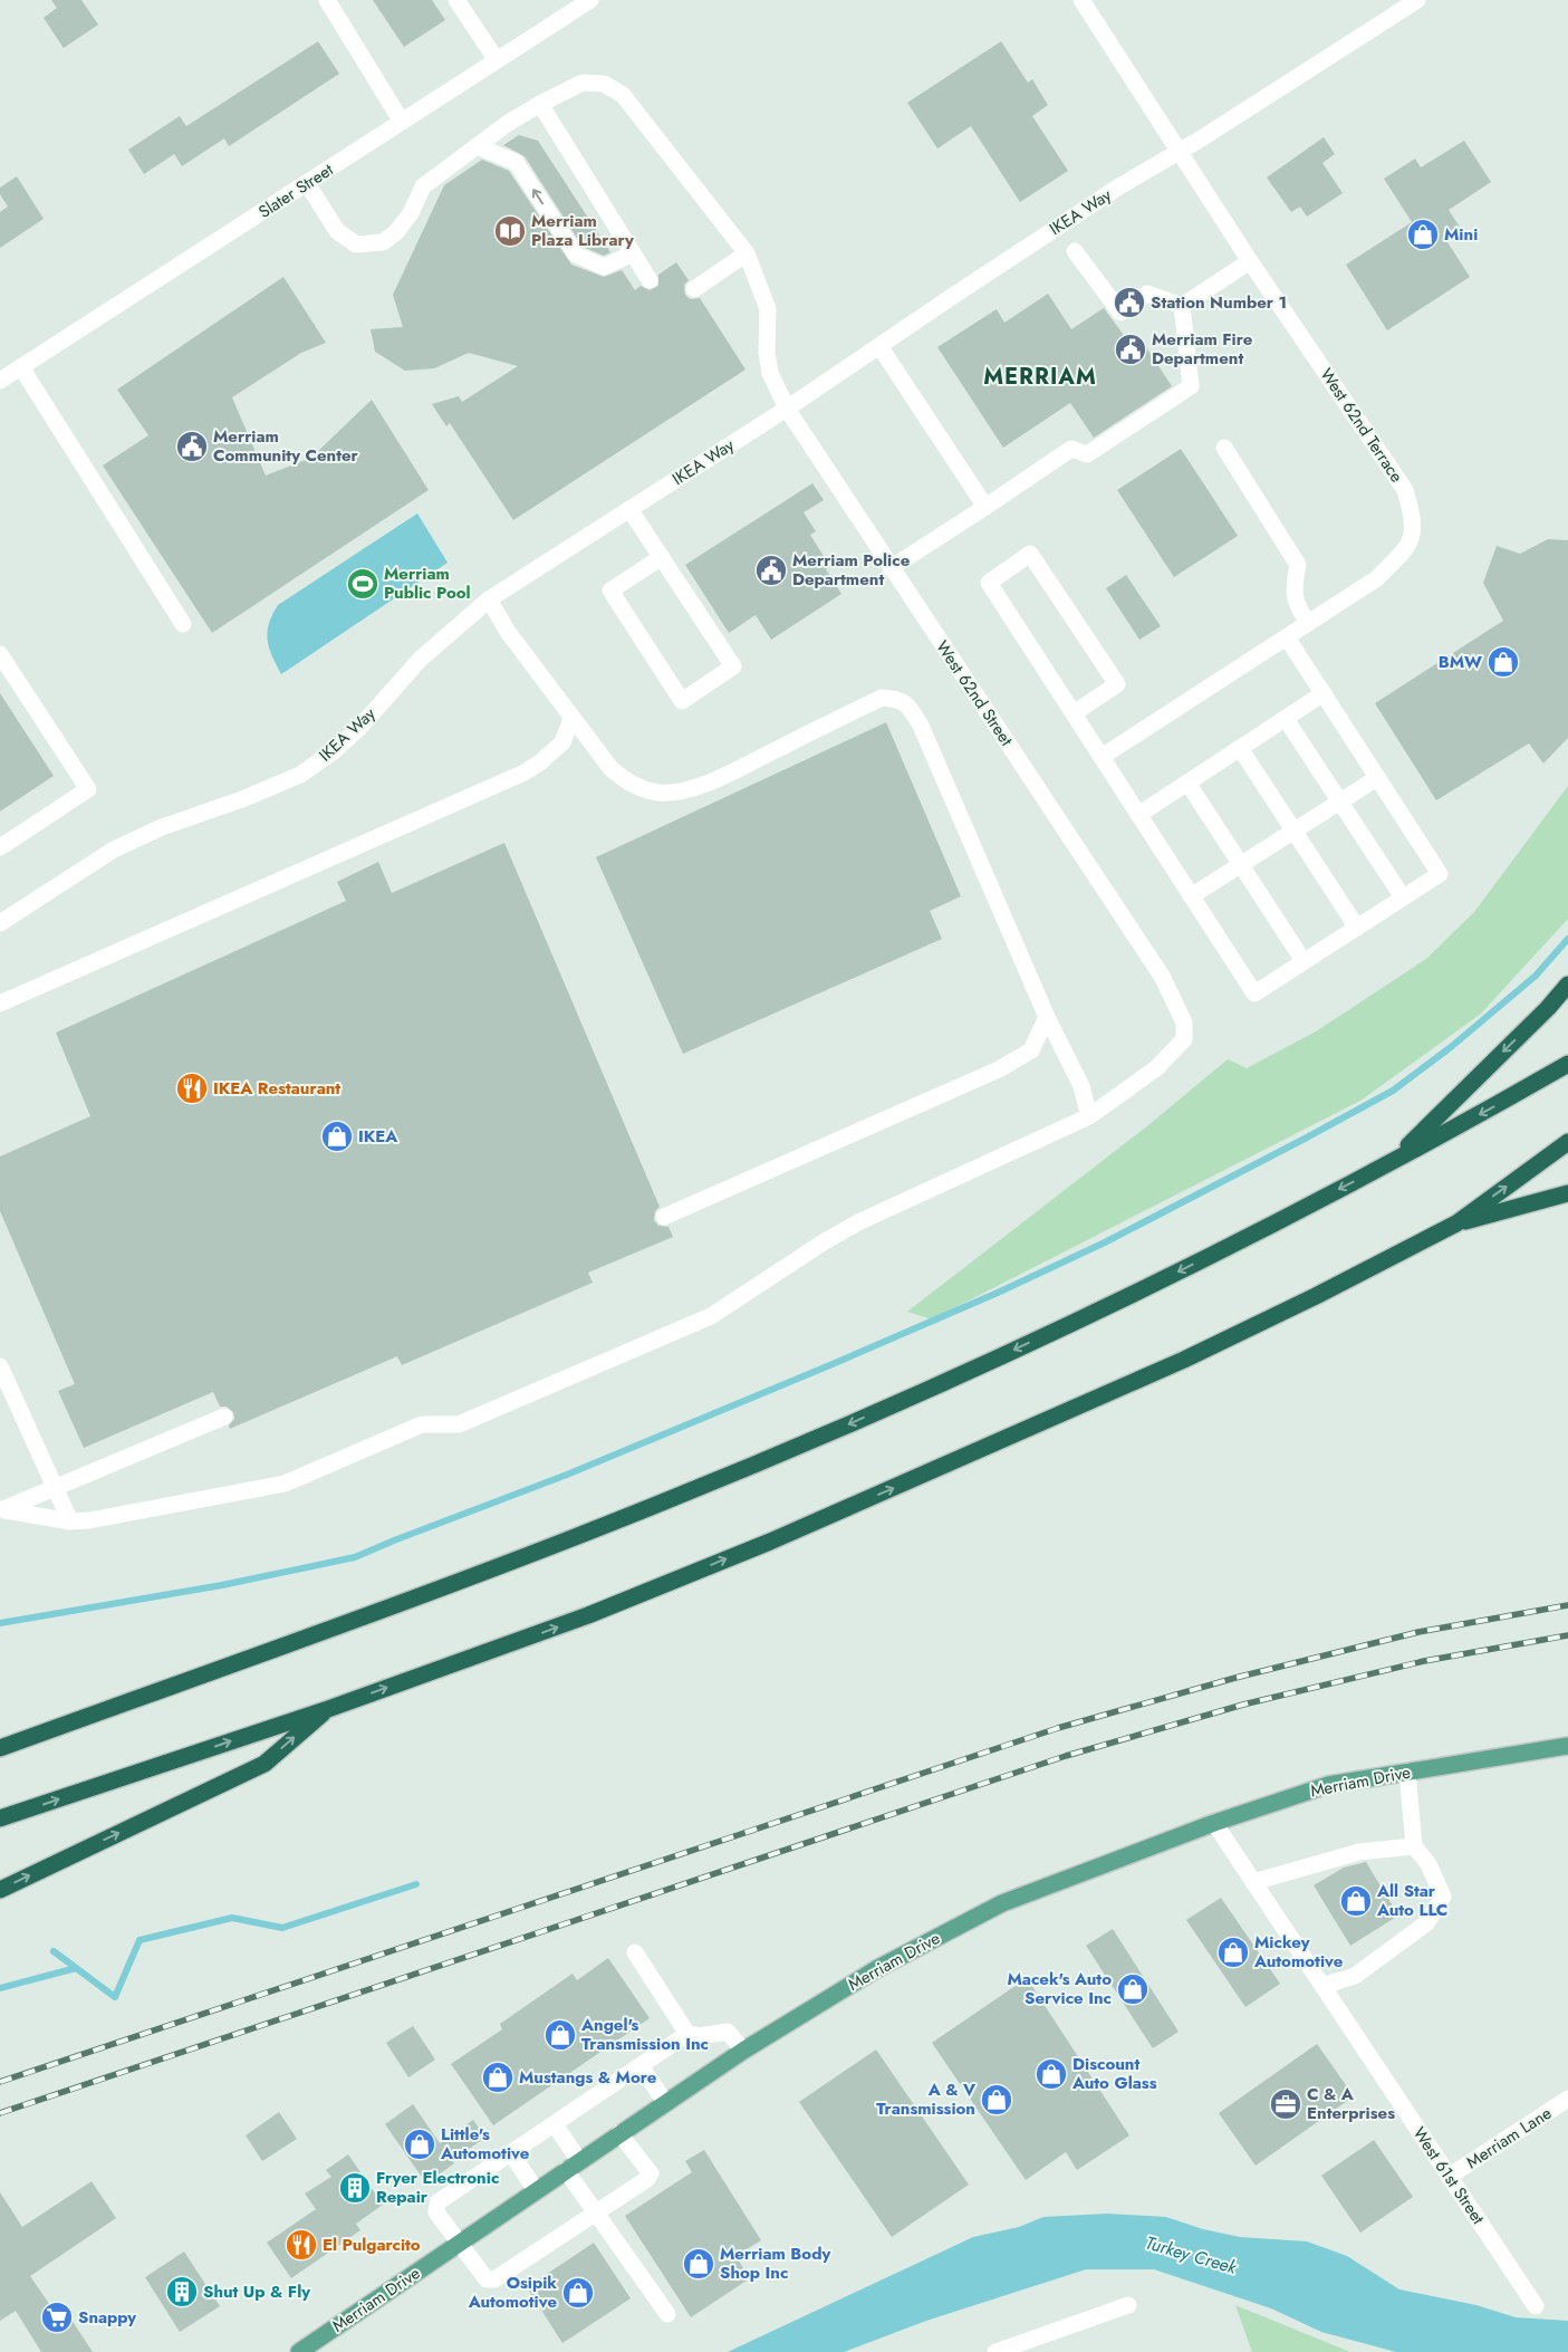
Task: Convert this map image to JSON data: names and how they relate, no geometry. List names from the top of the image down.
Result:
{
  "streets": {
    "main road": ["Merriam Drive"],
    "street": [
      "Slater Street",
      "IKEA Way",
      "West 62nd Terrace",
      "West 62nd Street",
      "Merriam Lane",
      "West 61st Street"
    ]
  },
  "crossings": [
    ["Slater Street", "West 62nd Street"],
    ["IKEA Way", "West 62nd Terrace"],
    ["IKEA Way", "West 62nd Street"],
    ["Merriam Drive", "West 61st Street"],
    ["Merriam Lane", "West 61st Street"]
  ],
  "districts": ["MERRIAM"],
  "water": ["Turkey Creek"],
  "places": {
    "library": ["Merriam Plaza Library"],
    "shop": [
      "Mini",
      "BMW",
      "IKEA",
      "All Star Auto LLC",
      "Mickey Automotive",
      "Macek's Auto Service Inc",
      "Angel's Transmission Inc",
      "Discount Auto Glass",
      "Mustangs & More",
      "A & V Transmission",
      "Little's Automotive",
      "Merriam Body Shop Inc",
      "Osipik Automotive"
    ],
    "public building": [
      "Station Number 1",
      "Merriam Fire Department",
      "Merriam Community Center",
      "Merriam Police Department"
    ],
    "sports": ["Merriam Public Pool"],
    "restaurant": ["IKEA Restaurant", "El Pulgarcito"],
    "office": ["C & A Enterprises"],
    "building": ["Fryer Electronic Repair", "Shut Up & Fly"],
    "supermarket": ["Snappy"]
  }
}
